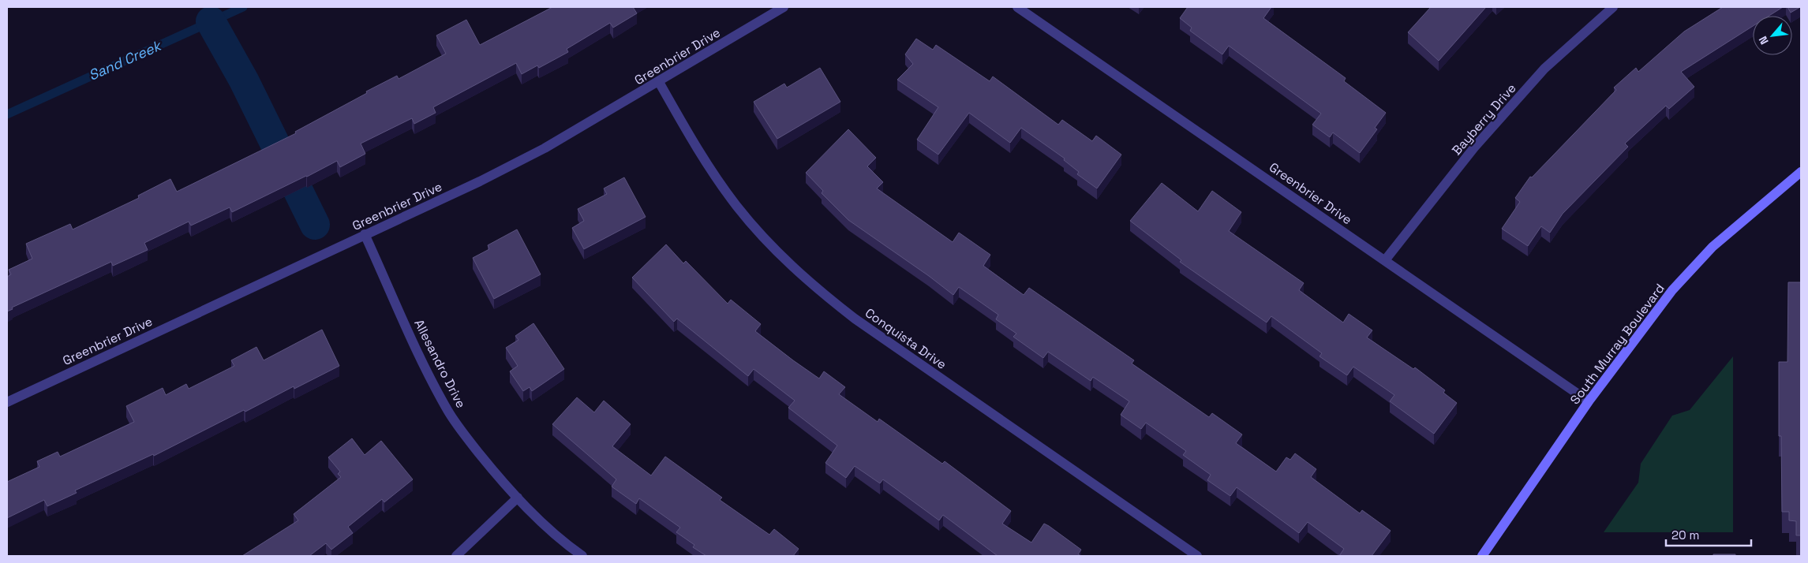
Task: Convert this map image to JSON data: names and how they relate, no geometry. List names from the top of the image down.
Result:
{
  "streets": {
    "main road": ["South Murray Boulevard"],
    "street": [
      "Greenbrier Drive",
      "Bayberry Drive",
      "Conquista Drive",
      "Allesandro Drive"
    ]
  },
  "crossings": [
    ["Greenbrier Drive", "Bayberry Drive"],
    ["Greenbrier Drive", "Conquista Drive"],
    ["Greenbrier Drive", "South Murray Boulevard"],
    ["Greenbrier Drive", "Allesandro Drive"]
  ],
  "water": ["Sand Creek"],
  "scale_bar": "20 m",
  "north": "bottom left"
}
